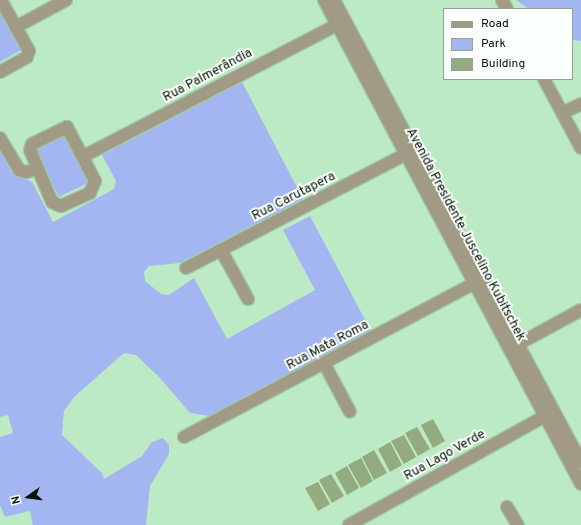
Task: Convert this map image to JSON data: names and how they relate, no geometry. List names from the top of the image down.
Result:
{
  "streets": {
    "street": [
      "Rua Palmerândia",
      "Rua Carutapera",
      "Avenida Presidente Juscelino Kubitschek",
      "Rua Mata Roma",
      "Rua Lago Verde"
    ]
  },
  "crossings": [
    ["Rua Palmerândia", "Avenida Presidente Juscelino Kubitschek"],
    ["Rua Carutapera", "Avenida Presidente Juscelino Kubitschek"],
    ["Avenida Presidente Juscelino Kubitschek", "Rua Mata Roma"],
    ["Avenida Presidente Juscelino Kubitschek", "Rua Lago Verde"]
  ],
  "legend": ["Road", "Park", "Building"],
  "north": "left"
}
